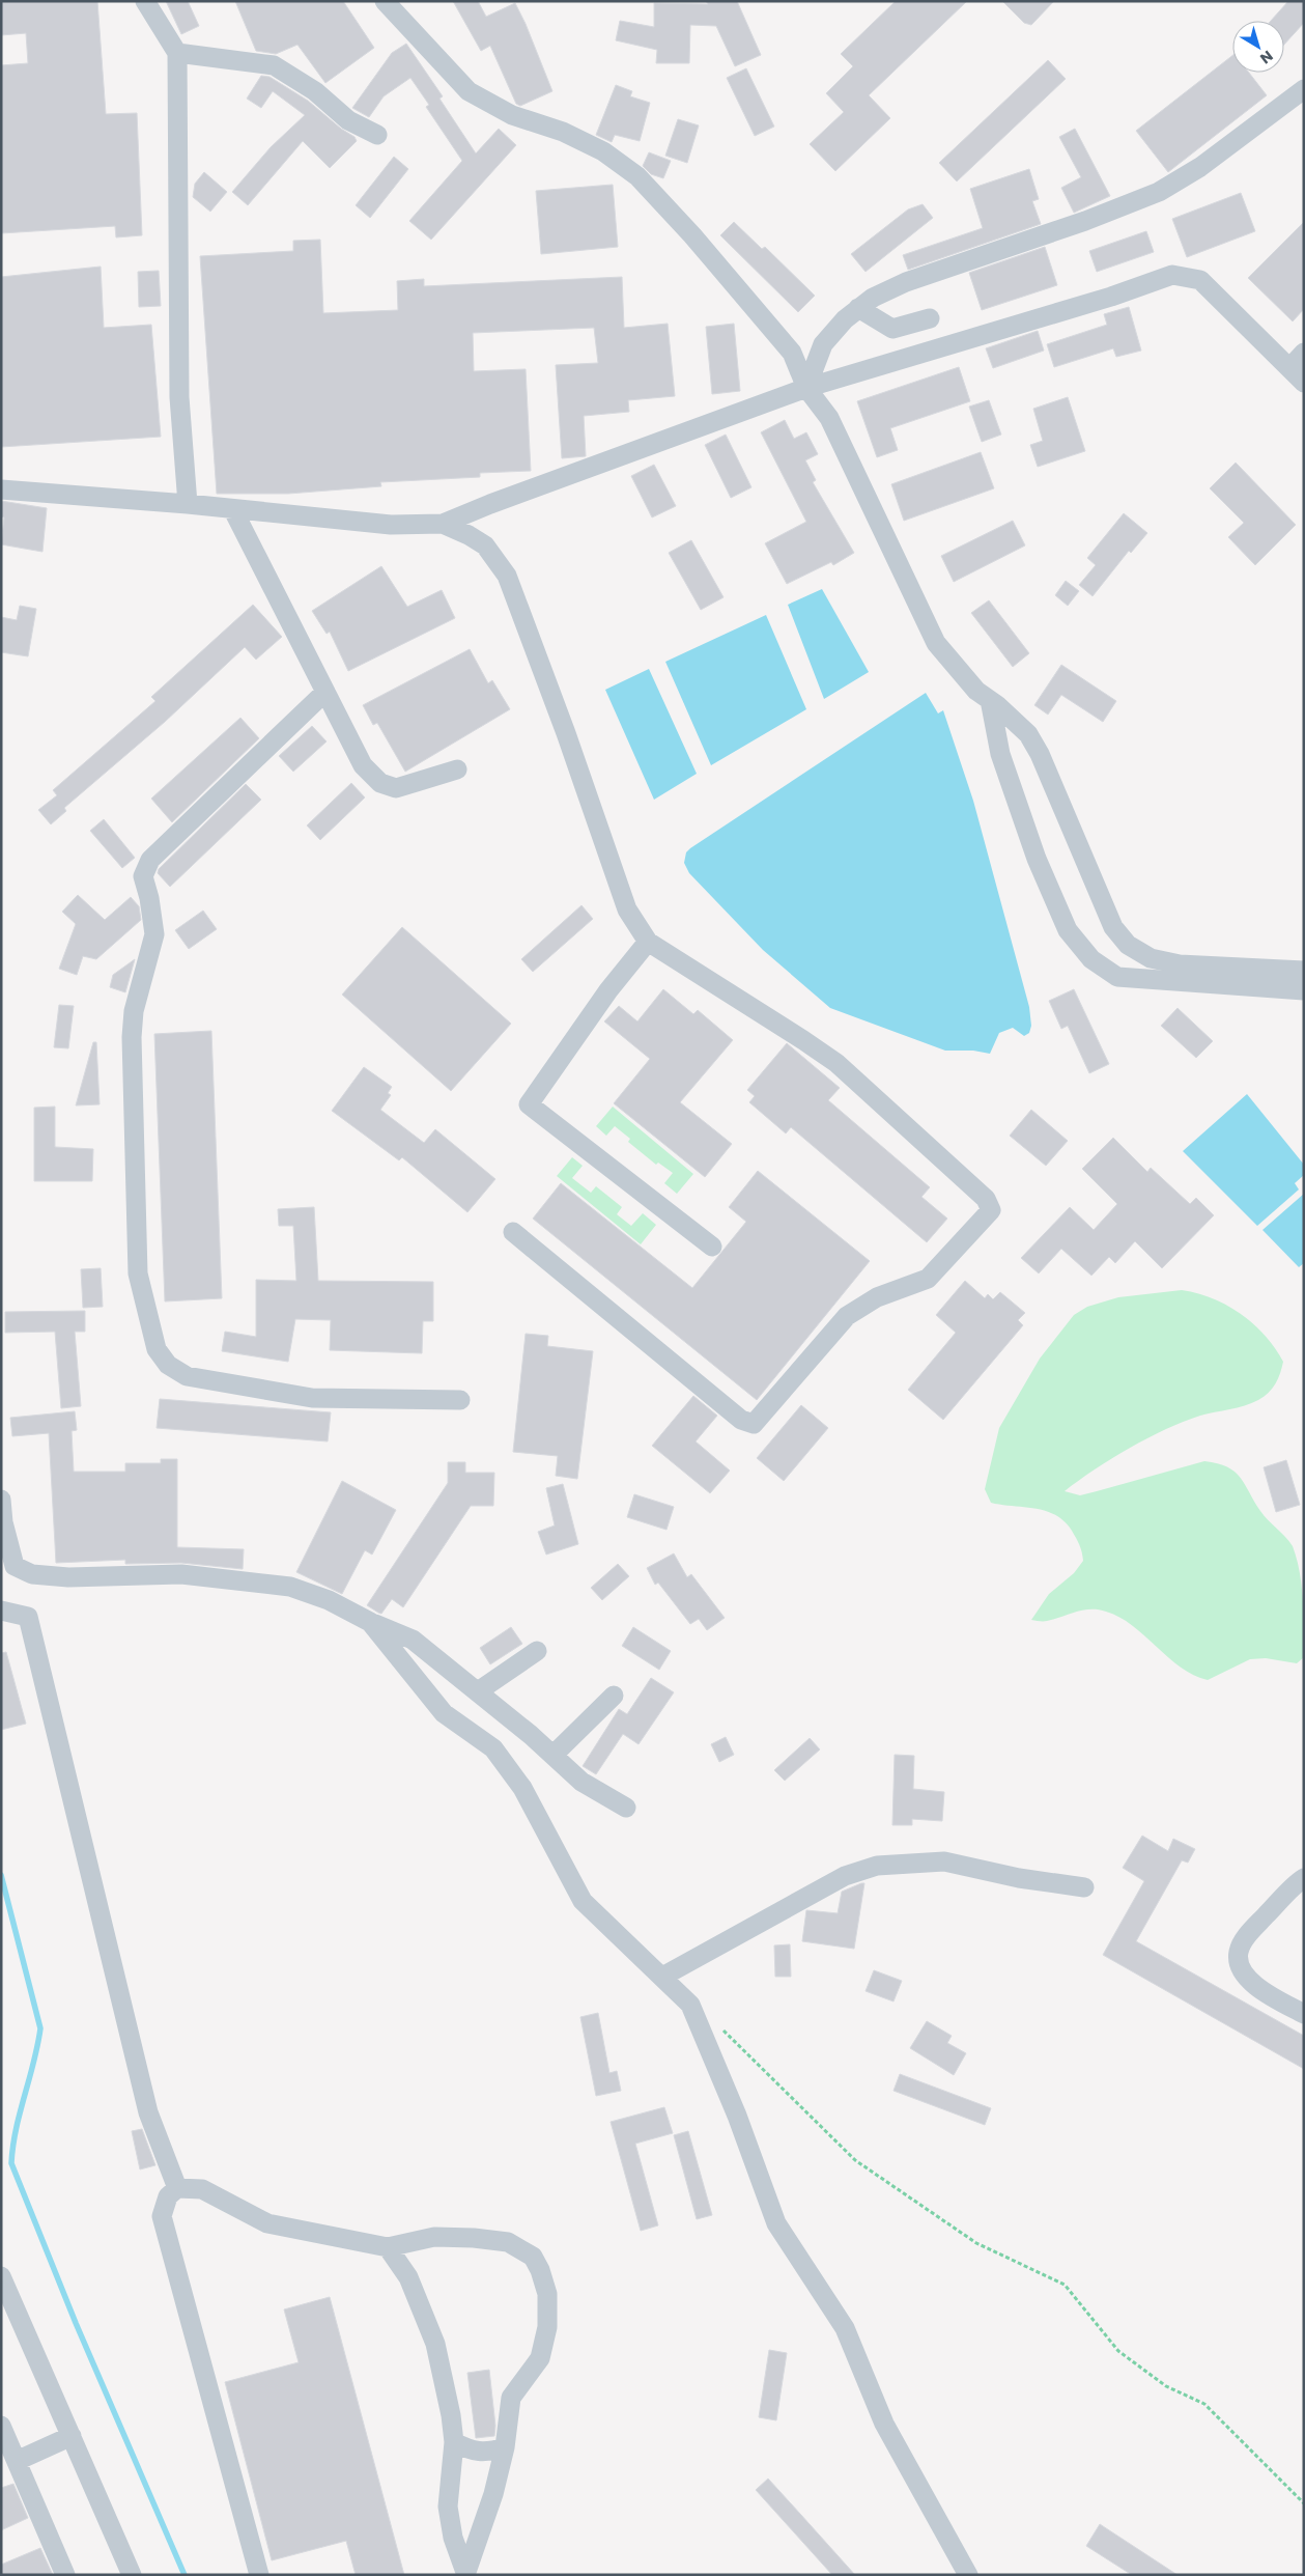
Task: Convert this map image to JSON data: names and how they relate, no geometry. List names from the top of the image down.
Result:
{
  "north": "bottom right"
}
